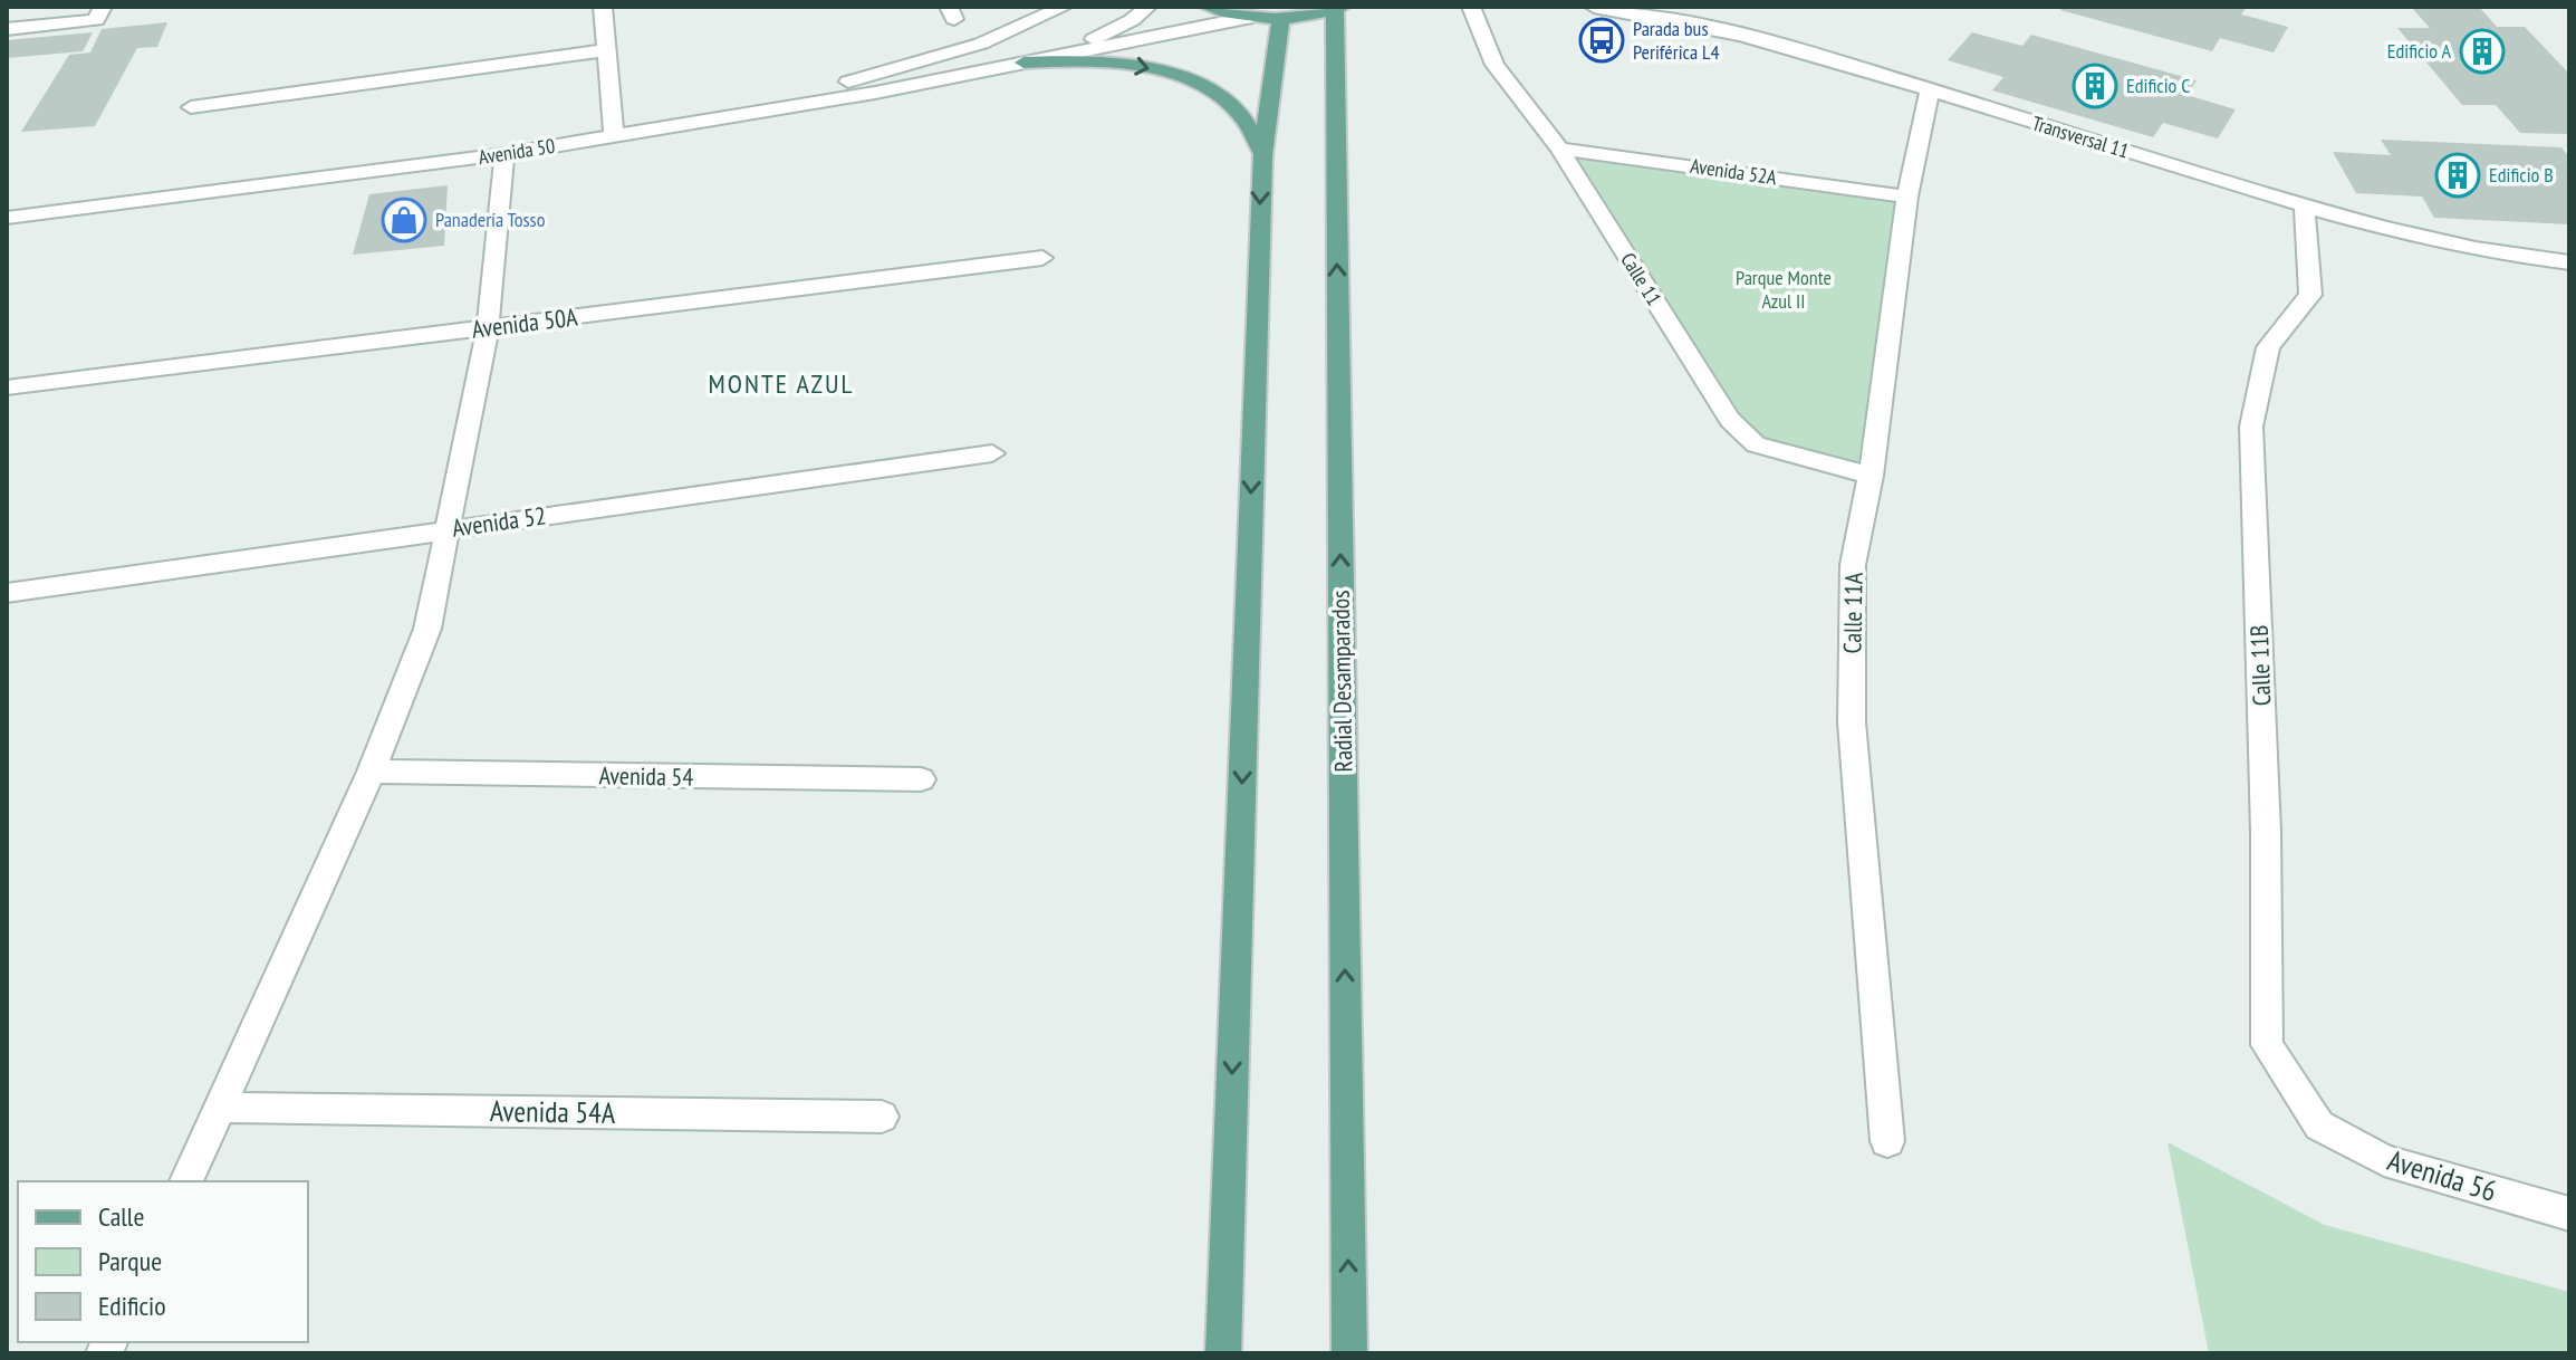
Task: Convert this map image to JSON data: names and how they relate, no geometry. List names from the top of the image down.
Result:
{
  "streets": {
    "main road": ["Radial Desamparados"],
    "street": [
      "Transversal 11",
      "Avenida 50",
      "Avenida 52A",
      "Calle 11",
      "Avenida 50A",
      "Avenida 52",
      "Calle 11A",
      "Calle 11B",
      "Avenida 54",
      "Avenida 54A",
      "Avenida 56"
    ]
  },
  "crossings": [
    ["Transversal 11", "Calle 11A"],
    ["Transversal 11", "Calle 11B"],
    ["Avenida 52A", "Calle 11"],
    ["Avenida 52A", "Calle 11A"],
    ["Calle 11", "Calle 11A"],
    ["Calle 11B", "Avenida 56"]
  ],
  "districts": ["MONTE AZUL"],
  "parks": ["Parque Monte Azul II"],
  "places": {
    "bus stop": ["Parada bus Periférica L4"],
    "building": ["Edificio A", "Edificio C", "Edificio B"],
    "shop": ["Panadería Tosso"]
  },
  "legend": ["Calle", "Parque", "Edificio"]
}
